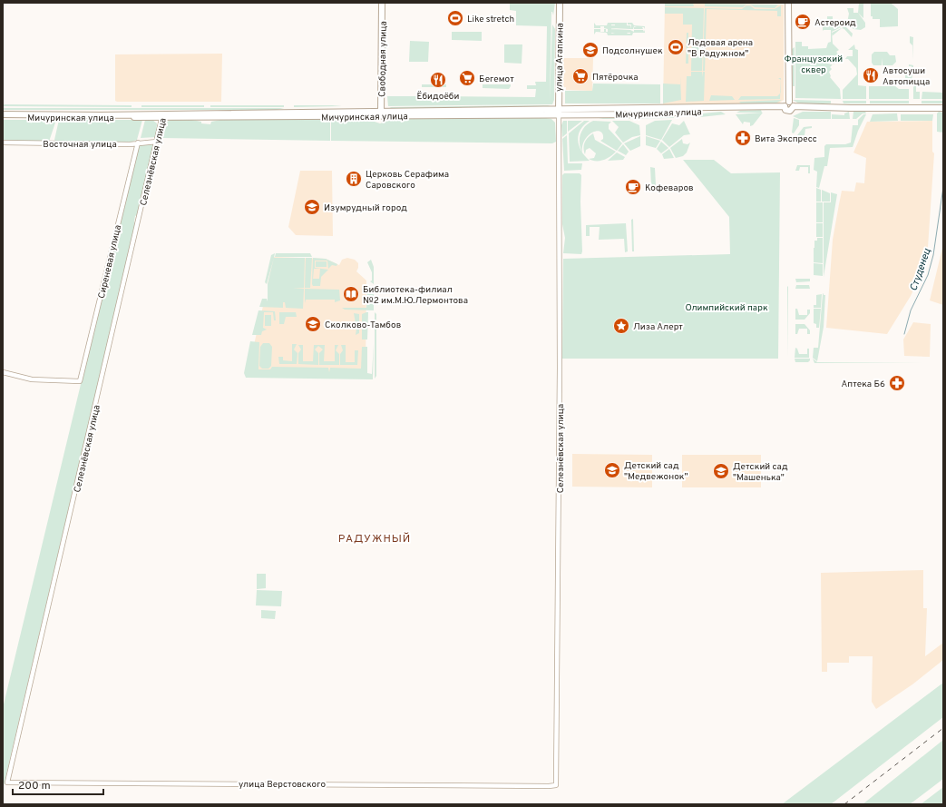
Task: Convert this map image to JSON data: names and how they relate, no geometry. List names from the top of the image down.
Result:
{
  "streets": {
    "main road": ["улица Агапкина", "Свободная улица", "Мичуринская улица"],
    "street": [
      "Восточная улица",
      "Селезнёвская улица",
      "Сиреневая улица",
      "улица Верстовского"
    ]
  },
  "crossings": [
    ["улица Агапкина", "Мичуринская улица"],
    ["улица Агапкина", "Селезнёвская улица"],
    ["Свободная улица", "Мичуринская улица"],
    ["Мичуринская улица", "Селезнёвская улица"],
    ["Восточная улица", "Селезнёвская улица"],
    ["Восточная улица", "Сиреневая улица"],
    ["Селезнёвская улица", "улица Верстовского"]
  ],
  "districts": ["РАДУЖНЫЙ"],
  "water": ["Студенец"],
  "parks": ["Французский сквер", "Олимпийский парк"],
  "places": {
    "sports": ["Like stretch", "Ледовая арена \"В Радужном\""],
    "cafe": ["Астероид", "Кофеваров"],
    "school or university": [
      "Подсолнушек",
      "Изумрудный город",
      "Сколково-Тамбов",
      "Детский сад \"Медвежонок\"",
      "Детский сад \"Машенька\""
    ],
    "restaurant": ["Автосуши Автопицца", "Ёбидоёби"],
    "supermarket": ["Пятёрочка", "Бегемот"],
    "pharmacy": ["Вита Экспресс", "Аптека Б6"],
    "building": ["Церковь Серафима Саровского"],
    "library": ["Библиотека-филиал №2 им.М.Ю.Лермонтова"],
    "place": ["Лиза Алерт"]
  },
  "scale_bar": "200 m"
}
